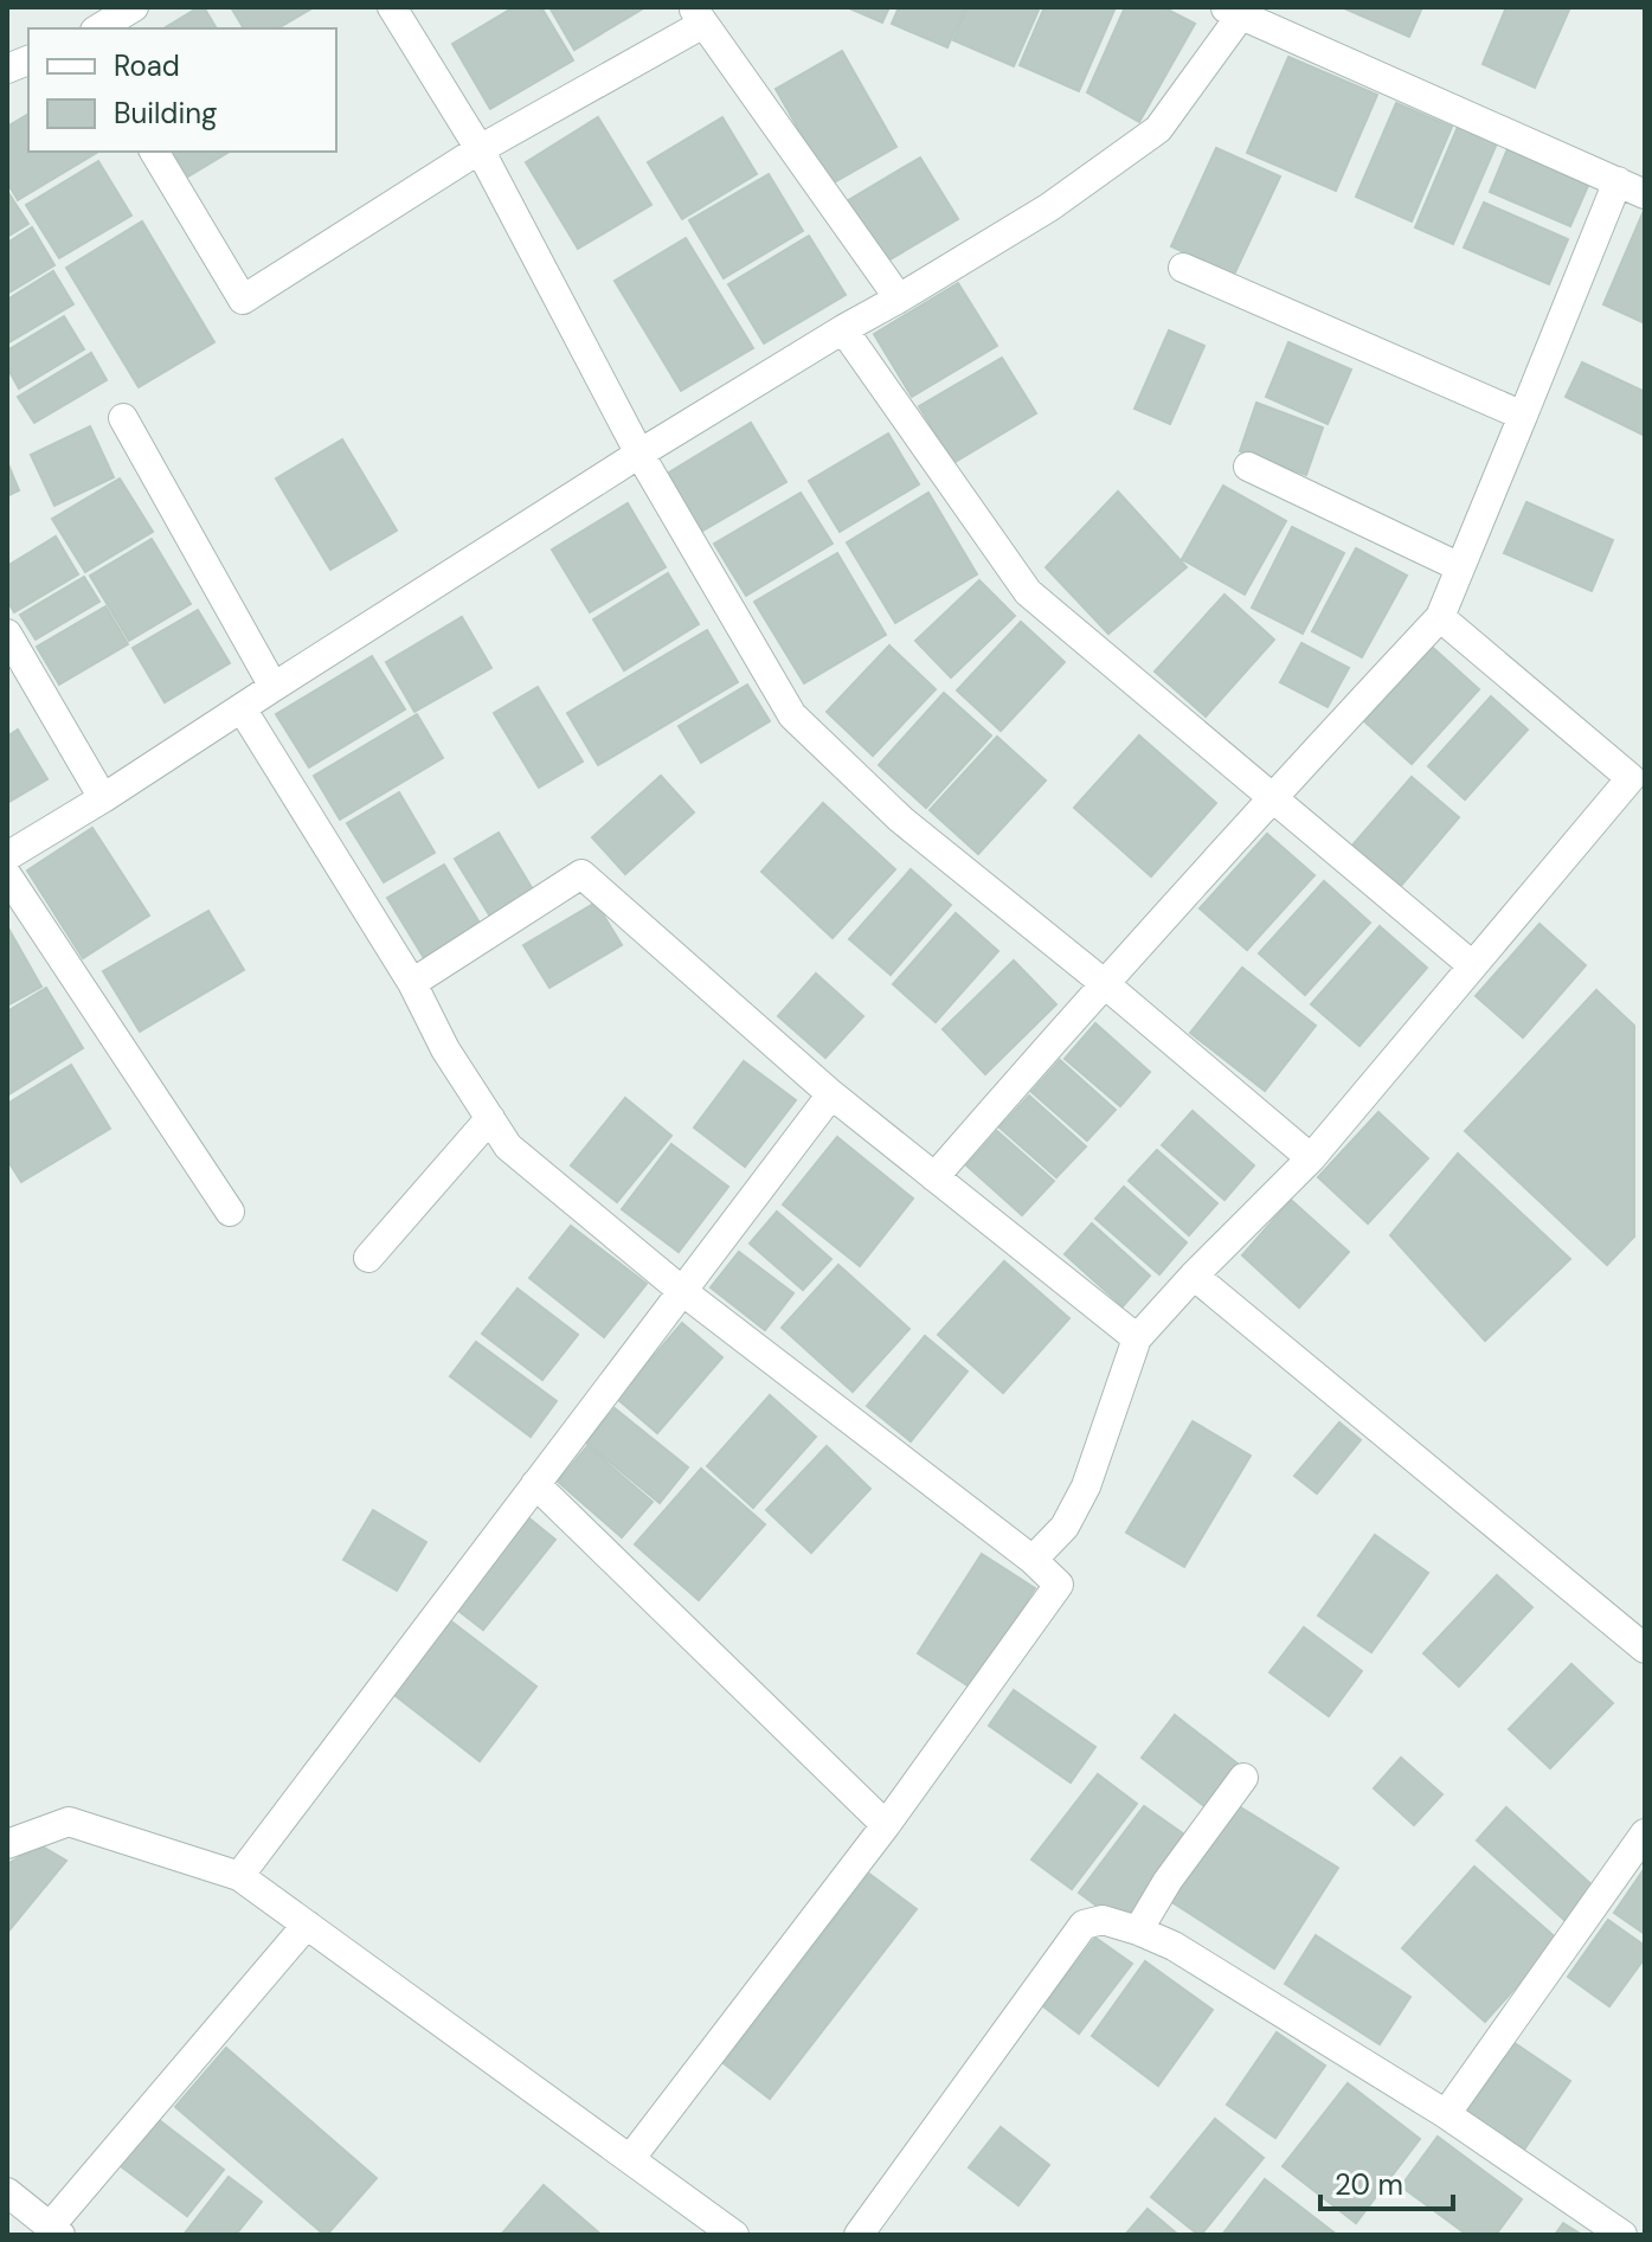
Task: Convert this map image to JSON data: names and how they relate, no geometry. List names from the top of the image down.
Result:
{
  "legend": ["Road", "Building"],
  "scale_bar": "20 m"
}
